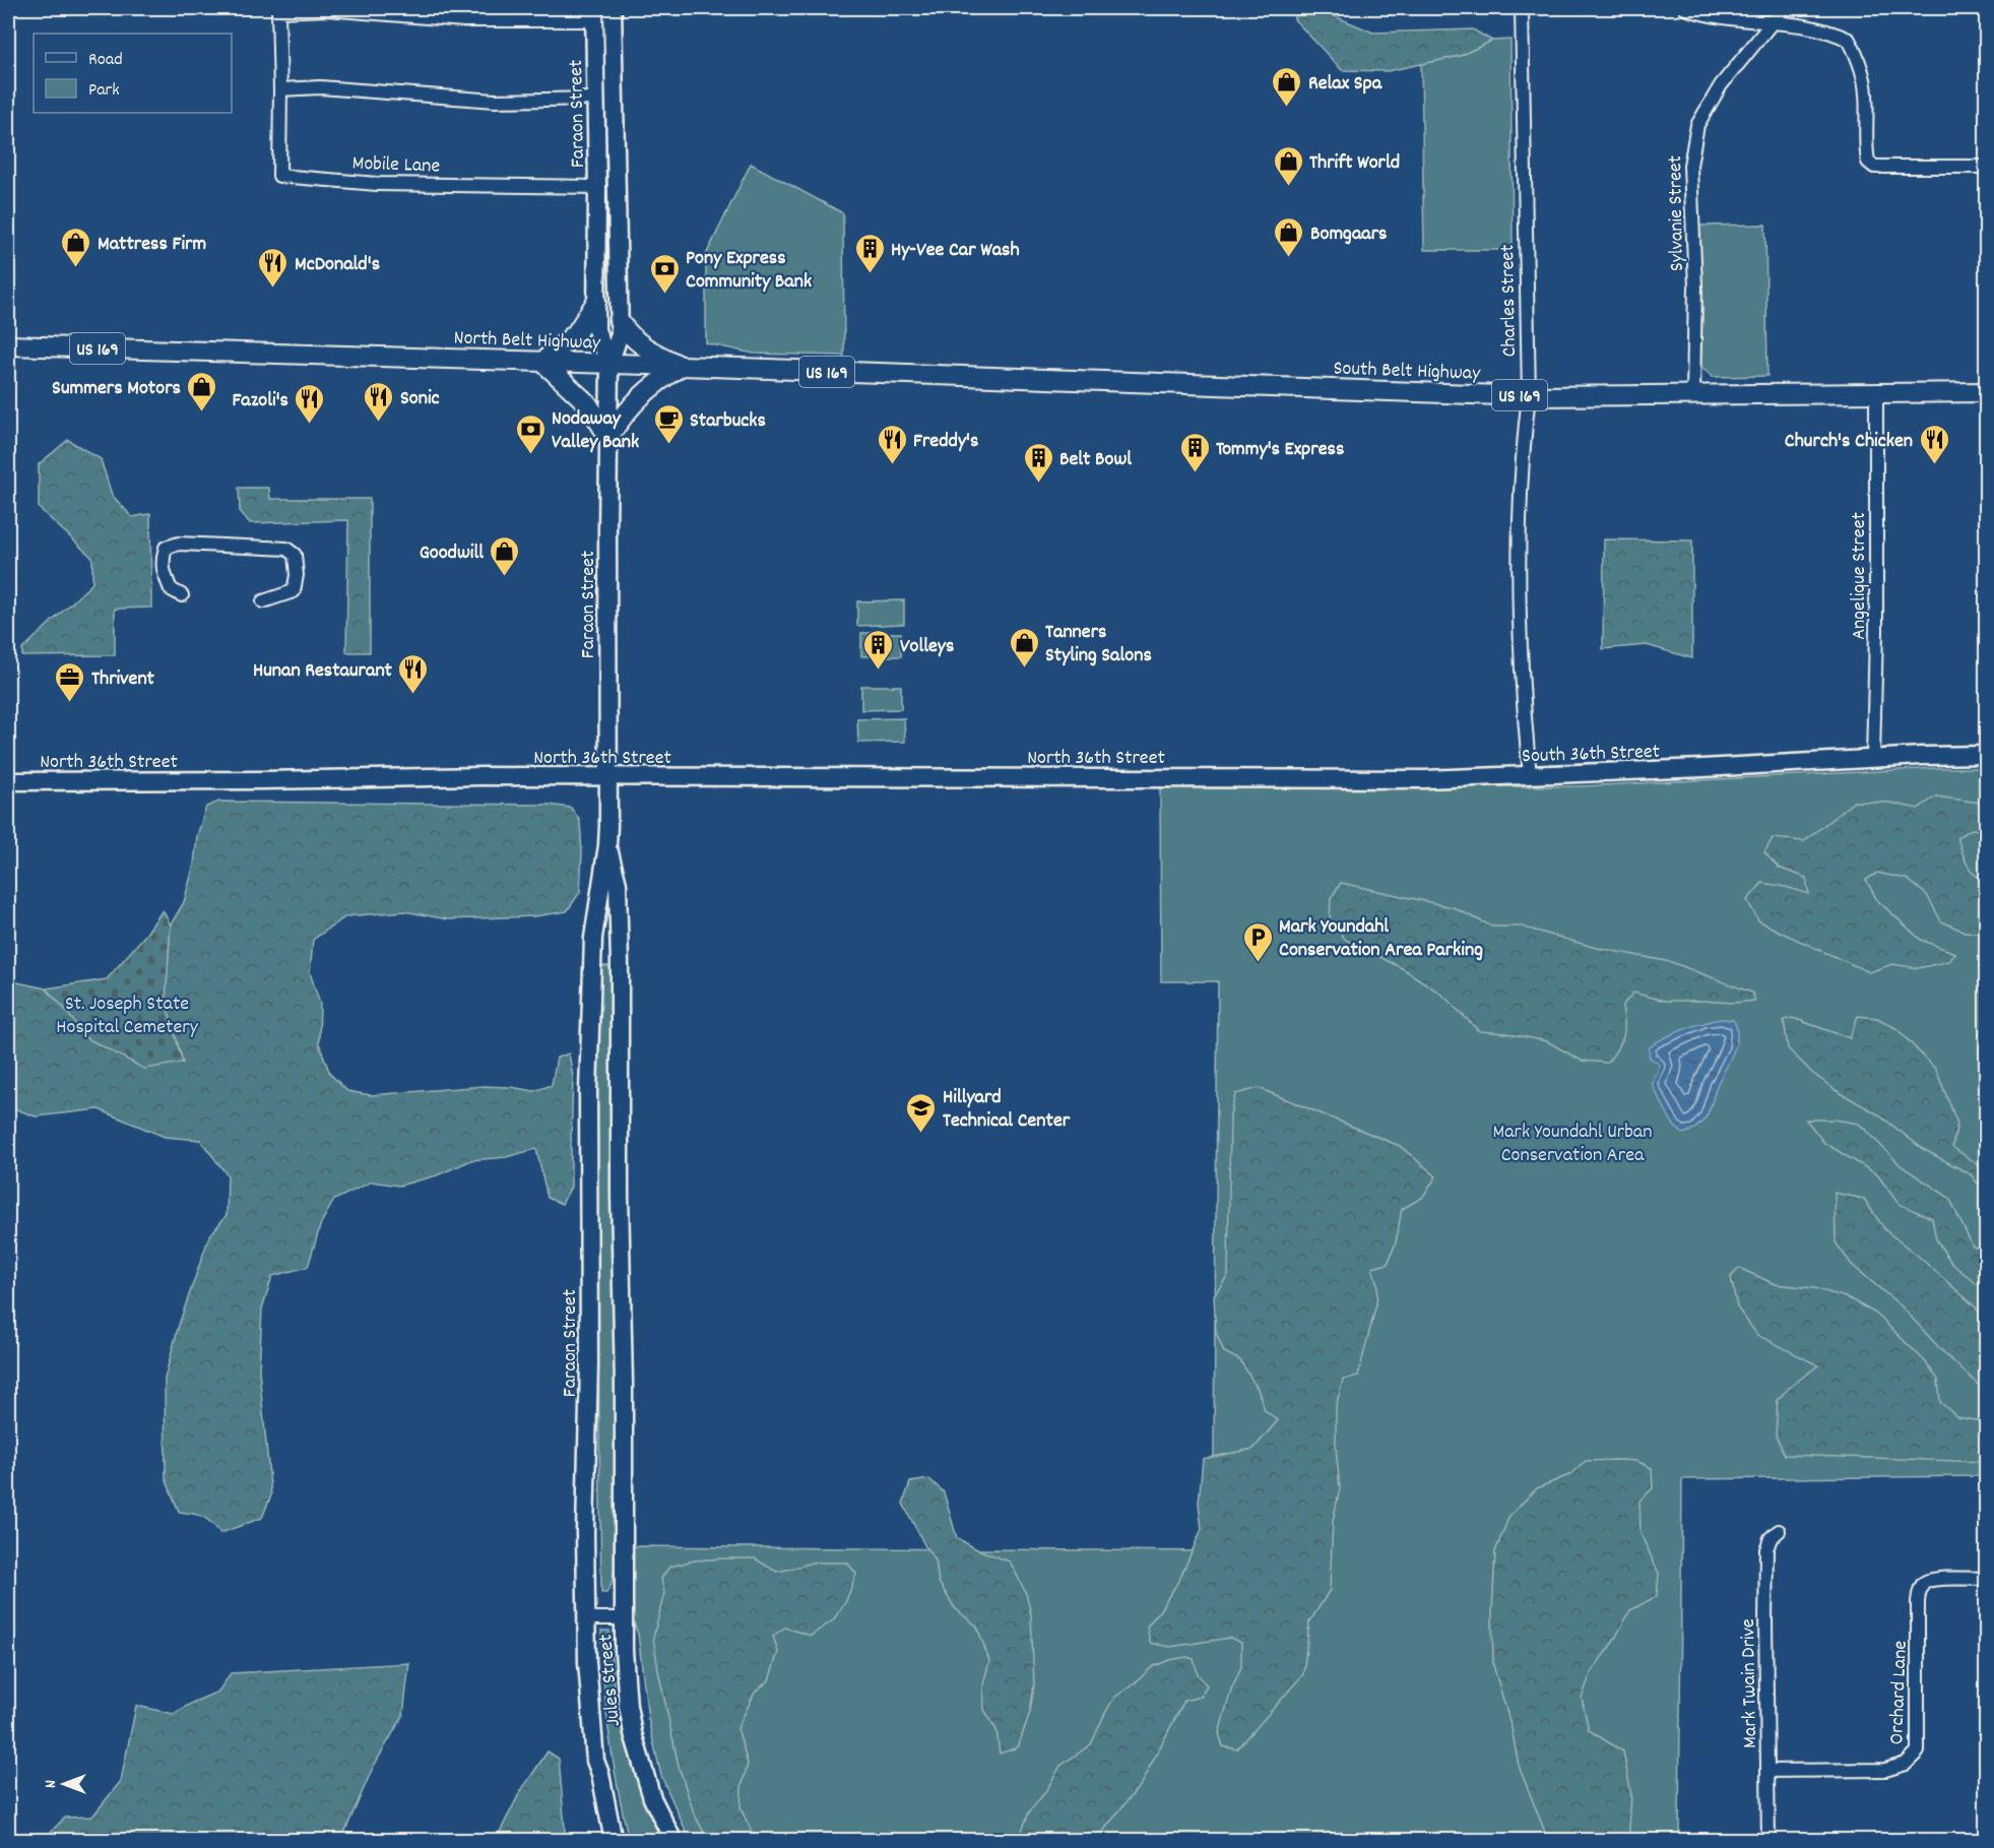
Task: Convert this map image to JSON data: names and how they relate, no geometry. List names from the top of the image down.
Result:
{
  "streets": {
    "main road": [
      "Faraon Street",
      "North Belt Highway",
      "US 169",
      "South Belt Highway",
      "South 36th Street",
      "North 36th Street",
      "Jules Street"
    ],
    "street": [
      "Mobile Lane",
      "Sylvanie Street",
      "Charles Street",
      "Angelique Street",
      "Mark Twain Drive",
      "Orchard Lane"
    ]
  },
  "crossings": [
    ["Faraon Street", "Mobile Lane"],
    ["Faraon Street", "North Belt Highway"],
    ["Faraon Street", "North 36th Street"],
    ["Faraon Street", "Jules Street"],
    ["Sylvanie Street", "South Belt Highway"],
    ["Charles Street", "South Belt Highway"],
    ["Charles Street", "South 36th Street"],
    ["North Belt Highway", "South Belt Highway"],
    ["South Belt Highway", "Angelique Street"],
    ["Angelique Street", "South 36th Street"],
    ["South 36th Street", "North 36th Street"],
    ["Mark Twain Drive", "Orchard Lane"]
  ],
  "parks": ["St. Joseph State Hospital Cemetery", "Mark Youndahl Urban Conservation Area"],
  "places": {
    "shop": [
      "Relax Spa",
      "Thrift World",
      "Bomgaars",
      "Mattress Firm",
      "Summers Motors",
      "Goodwill",
      "Tanners Styling Salons"
    ],
    "building": [
      "Hy-Vee Car Wash",
      "Tommy's Express",
      "Belt Bowl",
      "Volleys"
    ],
    "restaurant": [
      "McDonald's",
      "Sonic",
      "Fazoli's",
      "Freddy's",
      "Church's Chicken",
      "Hunan Restaurant"
    ],
    "bank": ["Pony Express Community Bank", "Nodaway Valley Bank"],
    "cafe": ["Starbucks"],
    "office": ["Thrivent"],
    "parking": ["Mark Youndahl Conservation Area Parking"],
    "school or university": ["Hillyard Technical Center"]
  },
  "legend": ["Road", "Park"],
  "north": "left"
}
